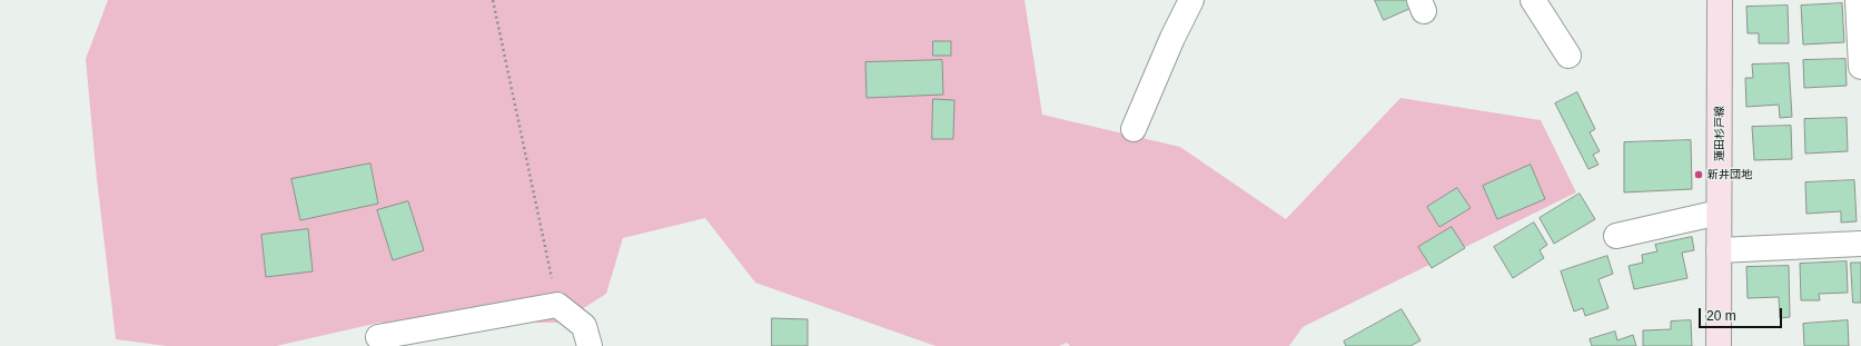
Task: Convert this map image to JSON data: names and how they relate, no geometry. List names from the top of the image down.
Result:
{
  "streets": {
    "main road": ["蓮田杉戸線"]
  },
  "places": ["新井団地"],
  "scale_bar": "20 m"
}
